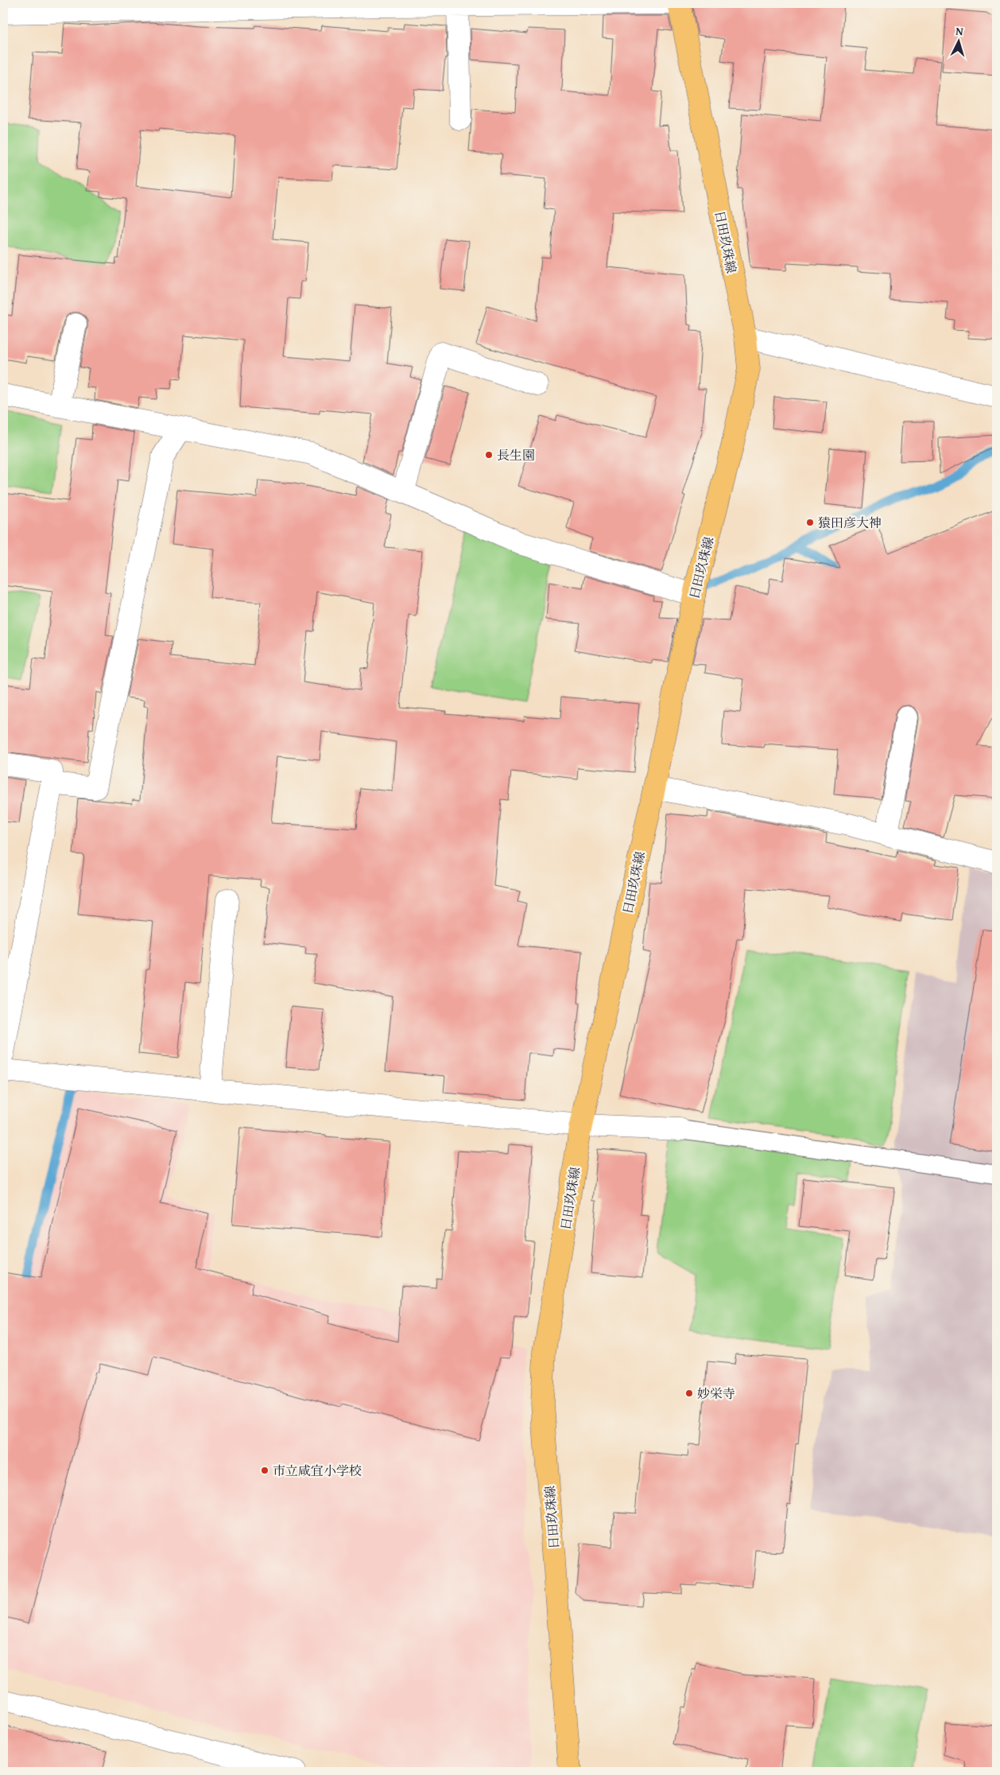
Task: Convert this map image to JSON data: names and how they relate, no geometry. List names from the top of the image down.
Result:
{
  "streets": {
    "main road": ["日田玖珠線"]
  },
  "places": [
    "長生園",
    "猿田彦大神",
    "妙栄寺",
    "市立咸宜小学校"
  ],
  "north": "top"
}
